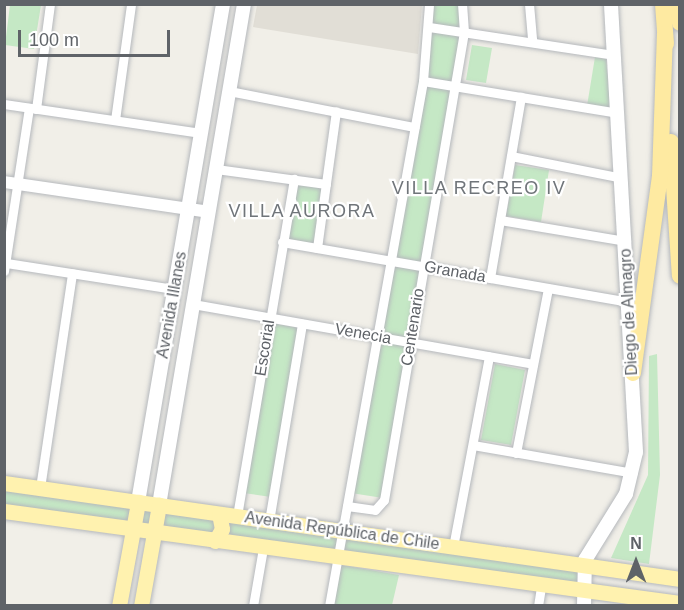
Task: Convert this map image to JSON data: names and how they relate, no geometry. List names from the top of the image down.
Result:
{
  "streets": {
    "main road": ["Avenida Illanes", "Diego de Almagro", "Avenida República de Chile"],
    "street": [
      "Granada",
      "Centenario",
      "Venecia",
      "Escorial"
    ]
  },
  "crossings": [
    ["Granada", "Diego de Almagro"],
    ["Granada", "Centenario"],
    ["Granada", "Escorial"],
    ["Avenida Illanes", "Venecia"],
    ["Avenida Illanes", "Avenida República de Chile"],
    ["Diego de Almagro", "Avenida República de Chile"],
    ["Centenario", "Venecia"],
    ["Venecia", "Escorial"],
    ["Escorial", "Avenida República de Chile"]
  ],
  "districts": ["VILLA RECREO IV", "VILLA AURORA"],
  "scale_bar": "100 m",
  "north": "top"
}
